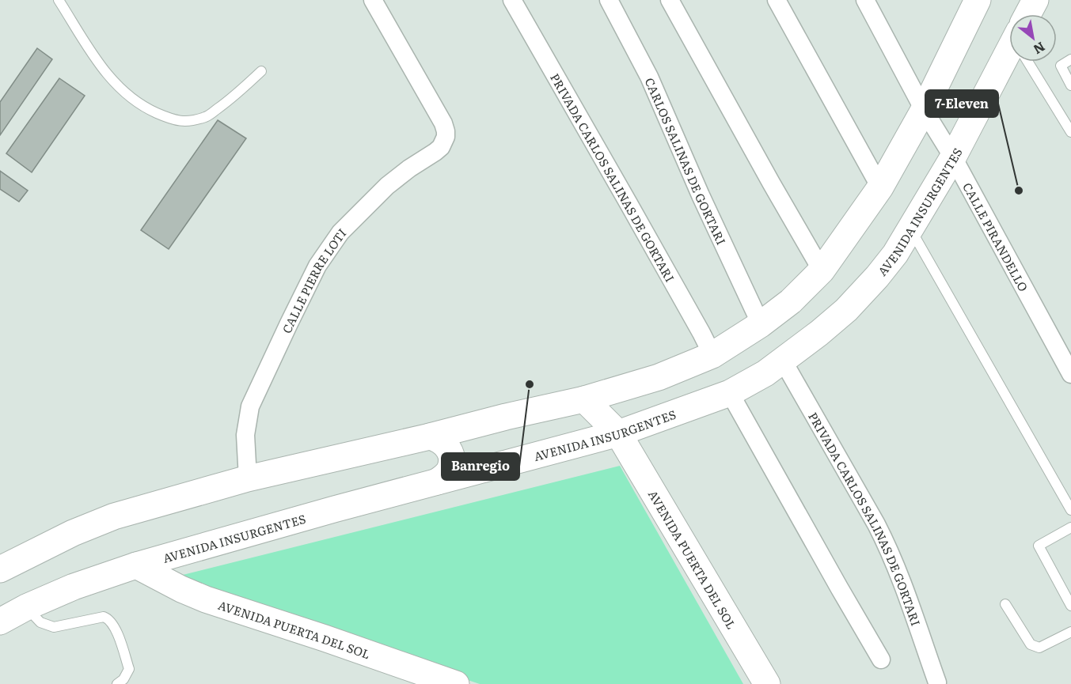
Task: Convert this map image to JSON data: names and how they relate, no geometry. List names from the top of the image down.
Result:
{
  "streets": {
    "main road": ["AVENIDA INSURGENTES", "AVENIDA PUERTA DEL SOL"],
    "street": [
      "CARLOS SALINAS DE GORTARI",
      "PRIVADA CARLOS SALINAS DE GORTARI",
      "CALLE PIRANDELLO",
      "CALLE PIERRE LOTI"
    ]
  },
  "crossings": [
    ["PRIVADA CARLOS SALINAS DE GORTARI", "AVENIDA INSURGENTES"],
    ["AVENIDA INSURGENTES", "CALLE PIRANDELLO"],
    ["AVENIDA INSURGENTES", "AVENIDA PUERTA DEL SOL"]
  ],
  "places": ["7-Eleven", "Banregio"],
  "north": "bottom right"
}
